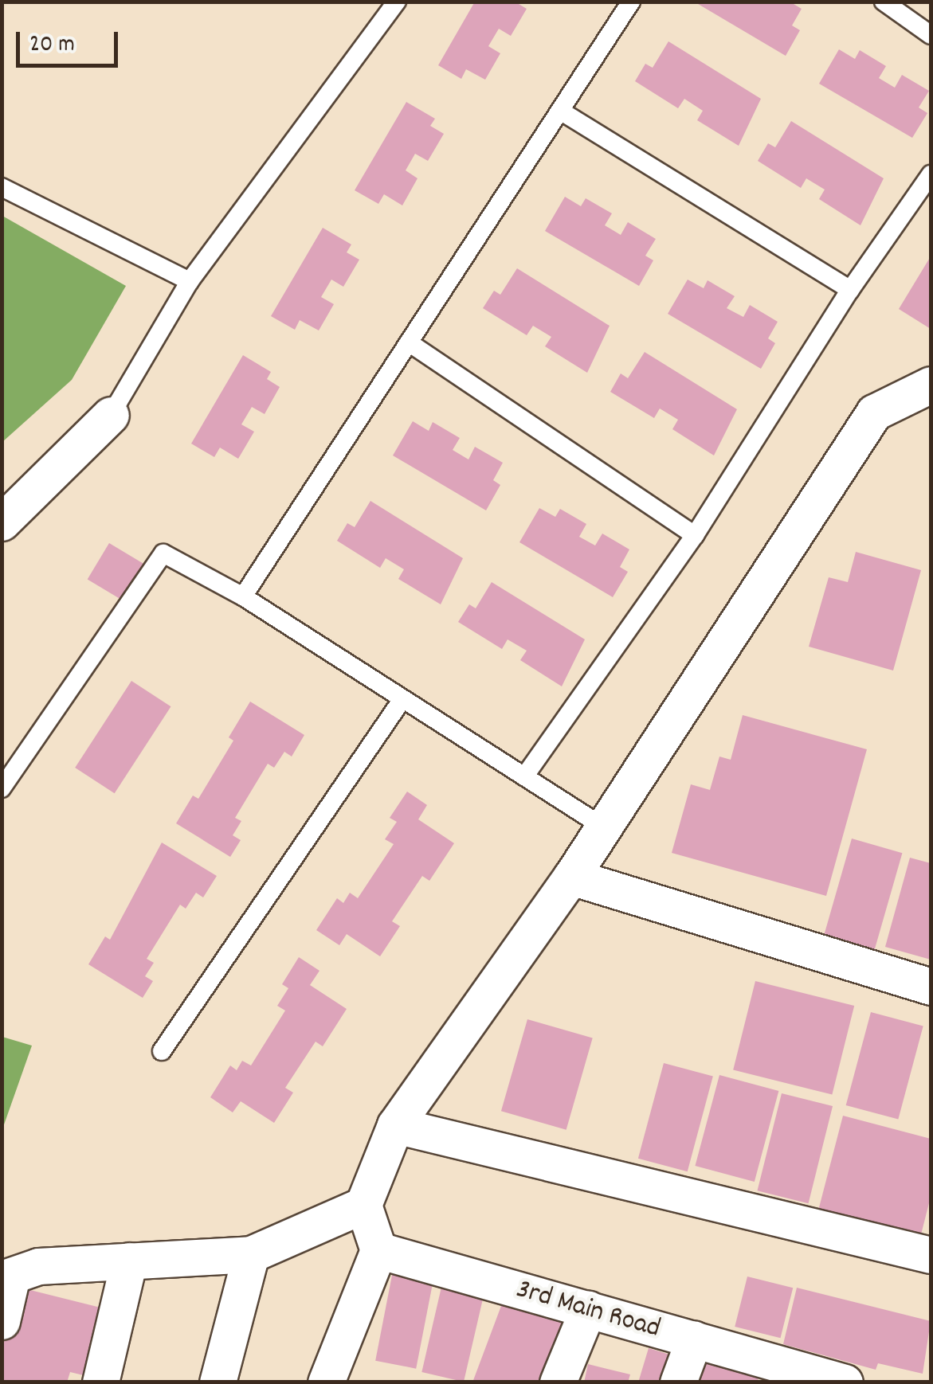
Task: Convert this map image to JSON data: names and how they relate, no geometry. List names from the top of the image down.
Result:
{
  "streets": {
    "street": ["3rd Main Road"]
  },
  "scale_bar": "20 m"
}
